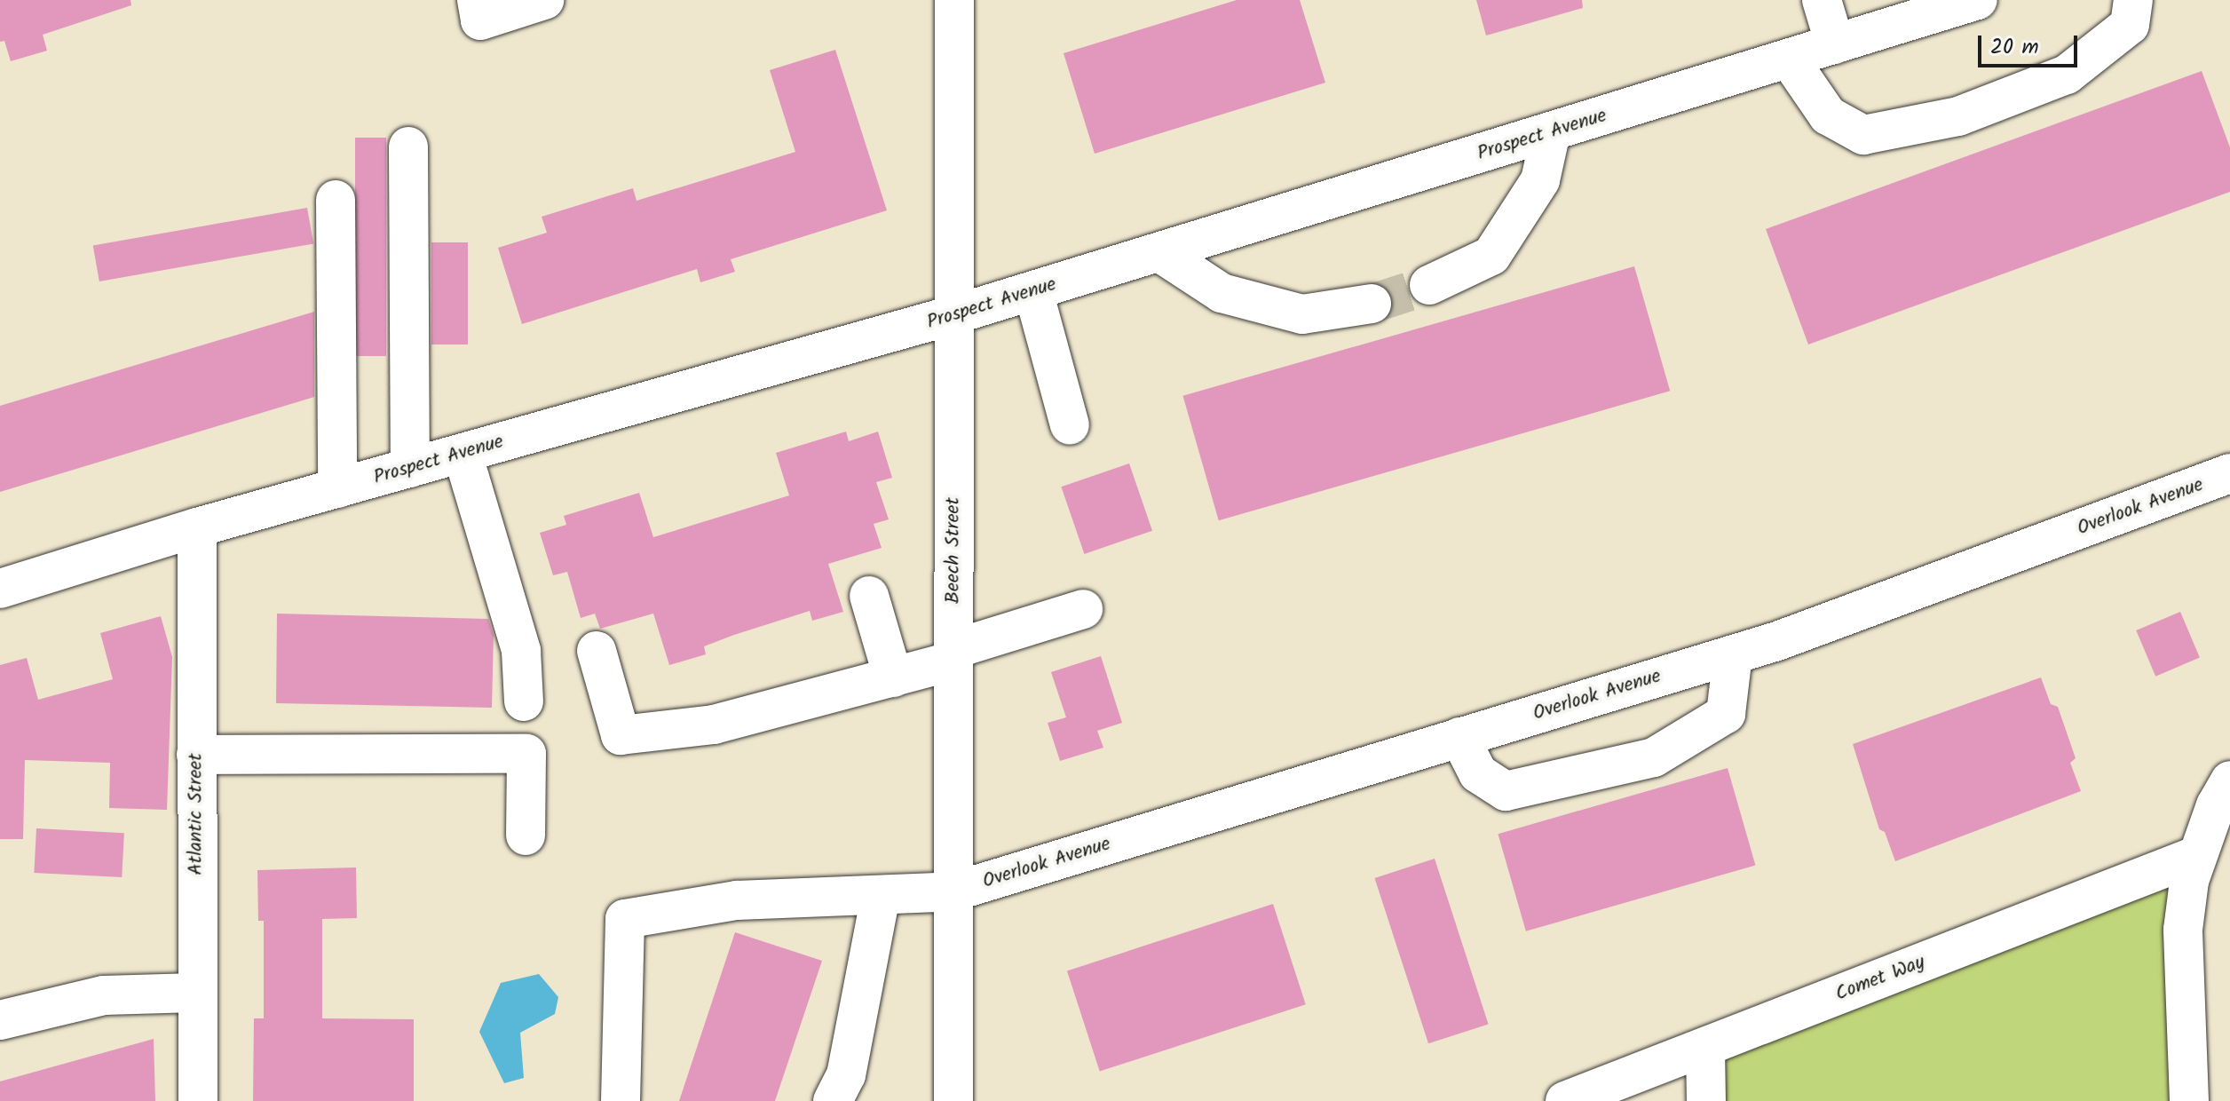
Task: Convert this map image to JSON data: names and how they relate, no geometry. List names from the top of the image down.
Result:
{
  "streets": {
    "street": [
      "Prospect Avenue",
      "Overlook Avenue",
      "Beech Street",
      "Atlantic Street",
      "Comet Way"
    ]
  },
  "crossings": [
    ["Prospect Avenue", "Beech Street"],
    ["Prospect Avenue", "Atlantic Street"],
    ["Overlook Avenue", "Beech Street"]
  ],
  "scale_bar": "20 m"
}
